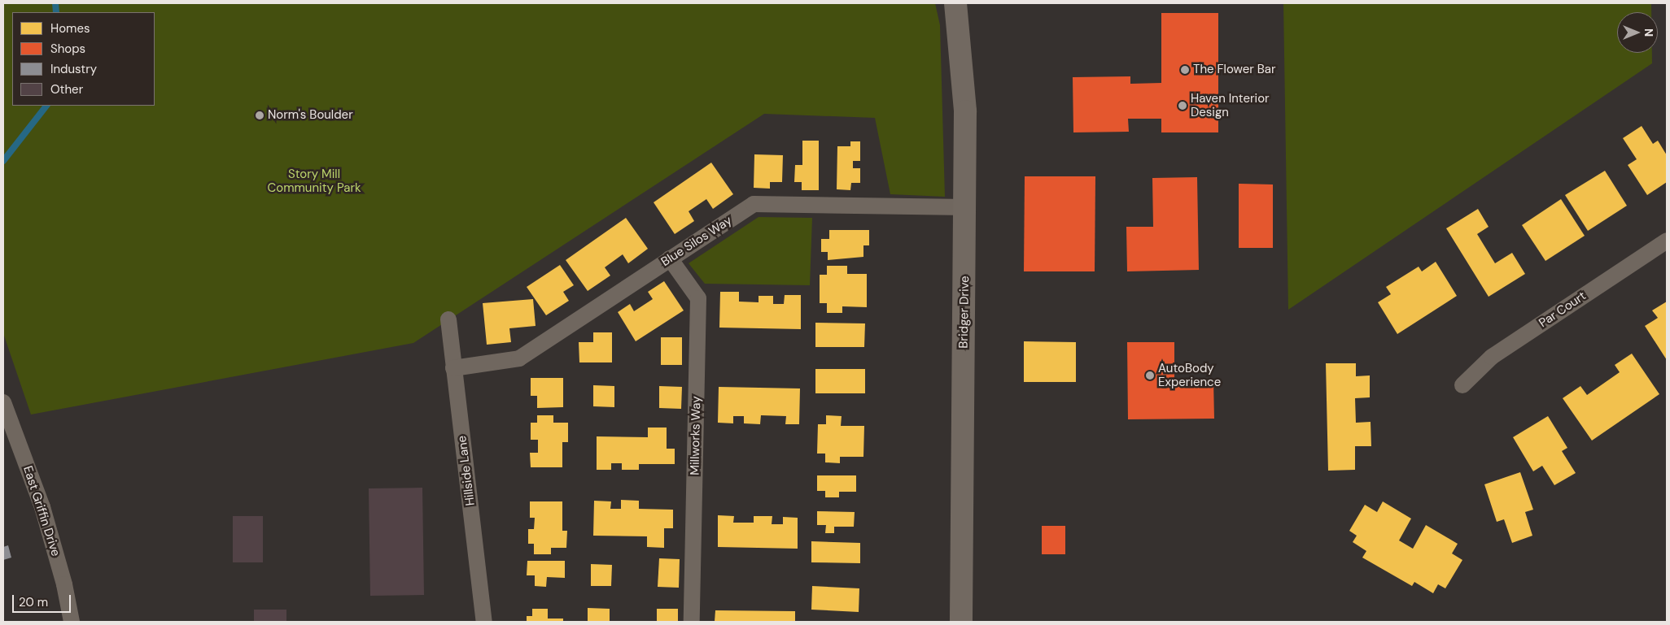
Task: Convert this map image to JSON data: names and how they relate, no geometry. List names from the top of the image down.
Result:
{
  "streets": {
    "main road": ["Bridger Drive"],
    "street": [
      "Blue Silos Way",
      "Par Court",
      "Millworks Way",
      "Hillside Lane",
      "East Griffin Drive"
    ]
  },
  "crossings": [
    ["Blue Silos Way", "Bridger Drive"],
    ["Blue Silos Way", "Millworks Way"],
    ["Blue Silos Way", "Hillside Lane"]
  ],
  "parks": ["Story Mill Community Park"],
  "places": [
    "The Flower Bar",
    "Haven Interior Design",
    "Norm's Boulder",
    "AutoBody Experience"
  ],
  "legend": [
    "Homes",
    "Shops",
    "Industry",
    "Other"
  ],
  "scale_bar": "20 m",
  "north": "right"
}
